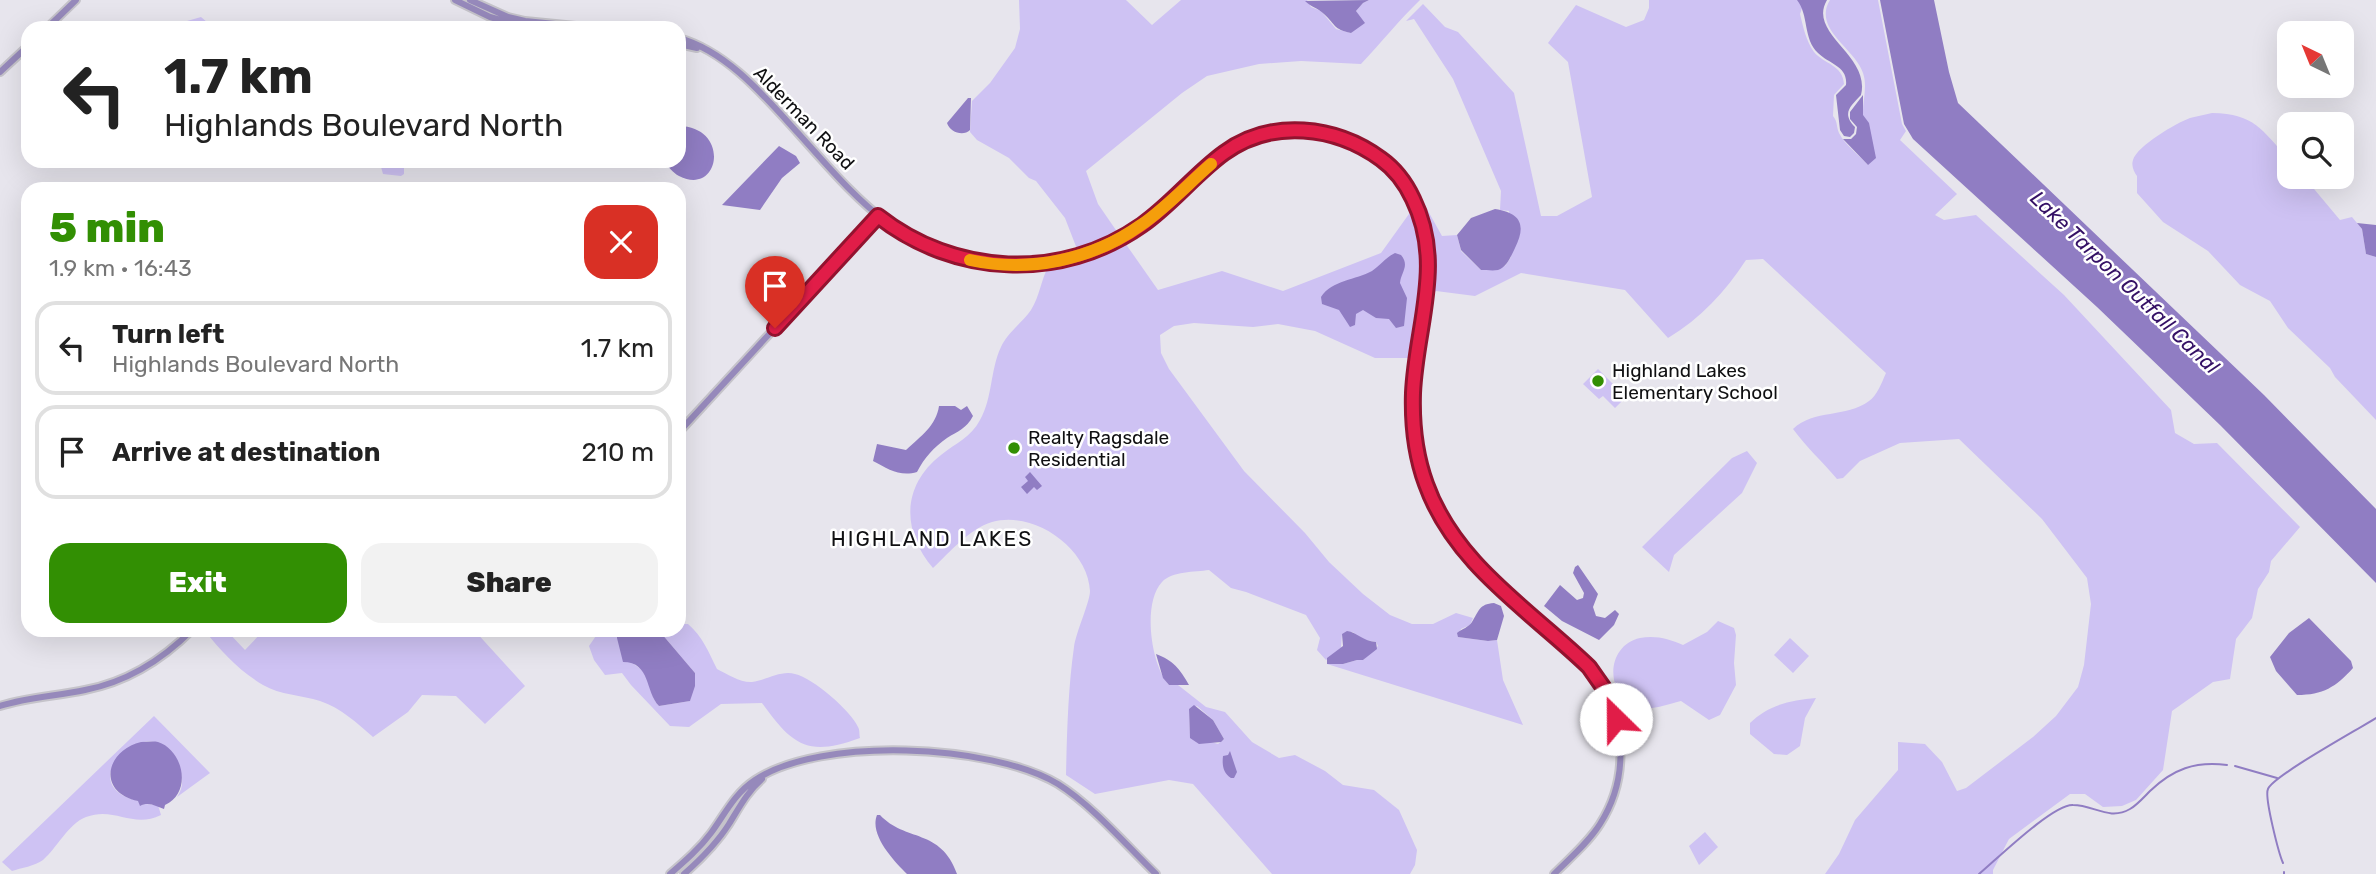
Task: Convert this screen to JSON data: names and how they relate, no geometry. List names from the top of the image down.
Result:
{
  "streets": {
    "street": ["Alderman Road"]
  },
  "districts": ["HIGHLAND LAKES"],
  "water": ["Lake Tarpon Outfall Canal"],
  "places": ["Highland Lakes Elementary School", "Realty Ragsdale Residential"],
  "north": "top left",
  "page": {
    "turn": ["1.7 km", "Highlands Boulevard North"],
    "heading": ["5 min", "1.9 km · 16:43"],
    "list": [
      {
        "name": "Turn left",
        "note": "Highlands Boulevard North",
        "value": "1.7 km"
      },
      {
        "name": "Arrive at destination",
        "value": "210 m"
      }
    ],
    "buttons": ["Exit", "Share"]
  }
}
